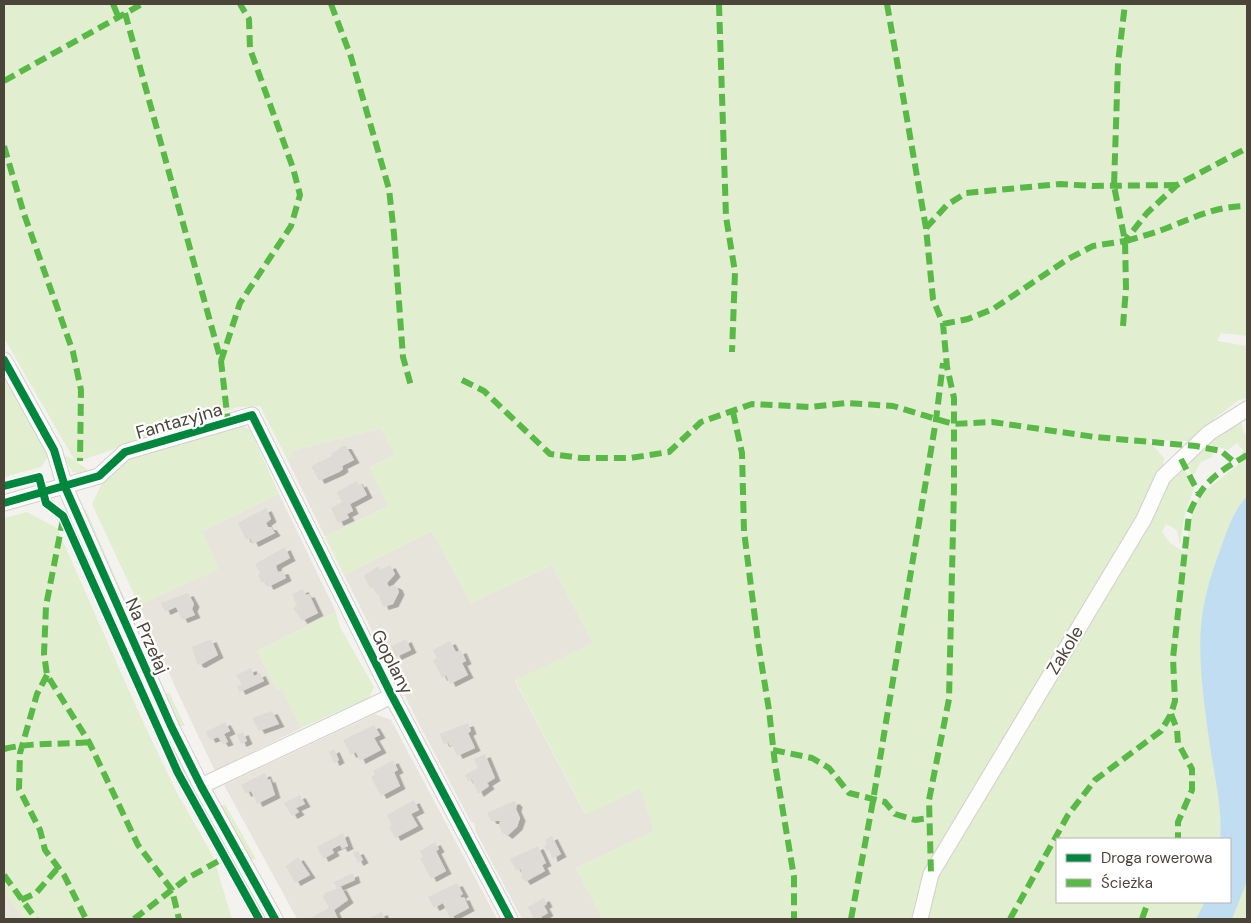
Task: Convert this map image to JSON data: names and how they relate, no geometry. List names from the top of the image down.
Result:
{
  "streets": {
    "street": [
      "Fantazyjna",
      "Na Przełaj",
      "Zakole",
      "Goplany"
    ]
  },
  "crossings": [
    ["Fantazyjna", "Na Przełaj"],
    ["Fantazyjna", "Goplany"],
    ["Na Przełaj", "Goplany"]
  ],
  "legend": ["Droga rowerowa", "Ścieżka"]
}
